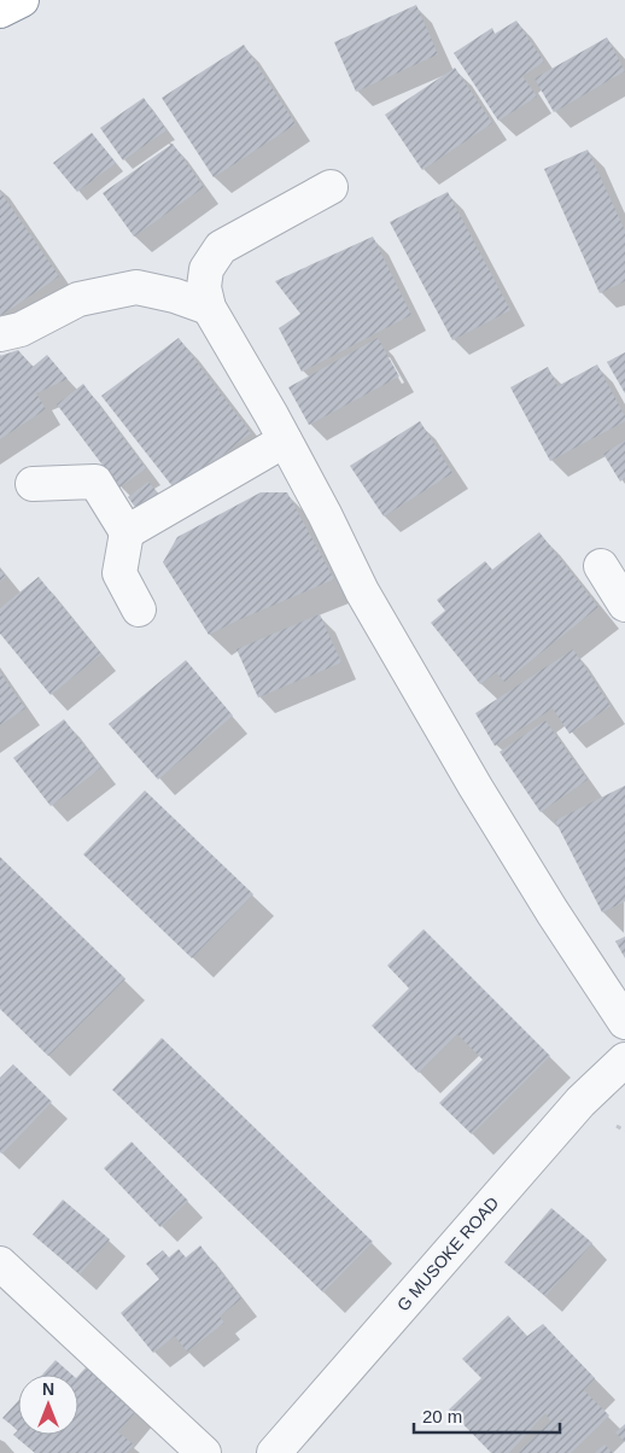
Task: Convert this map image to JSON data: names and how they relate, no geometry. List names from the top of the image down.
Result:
{
  "streets": {
    "street": ["G MUSOKE ROAD"]
  },
  "scale_bar": "20 m",
  "north": "top"
}
